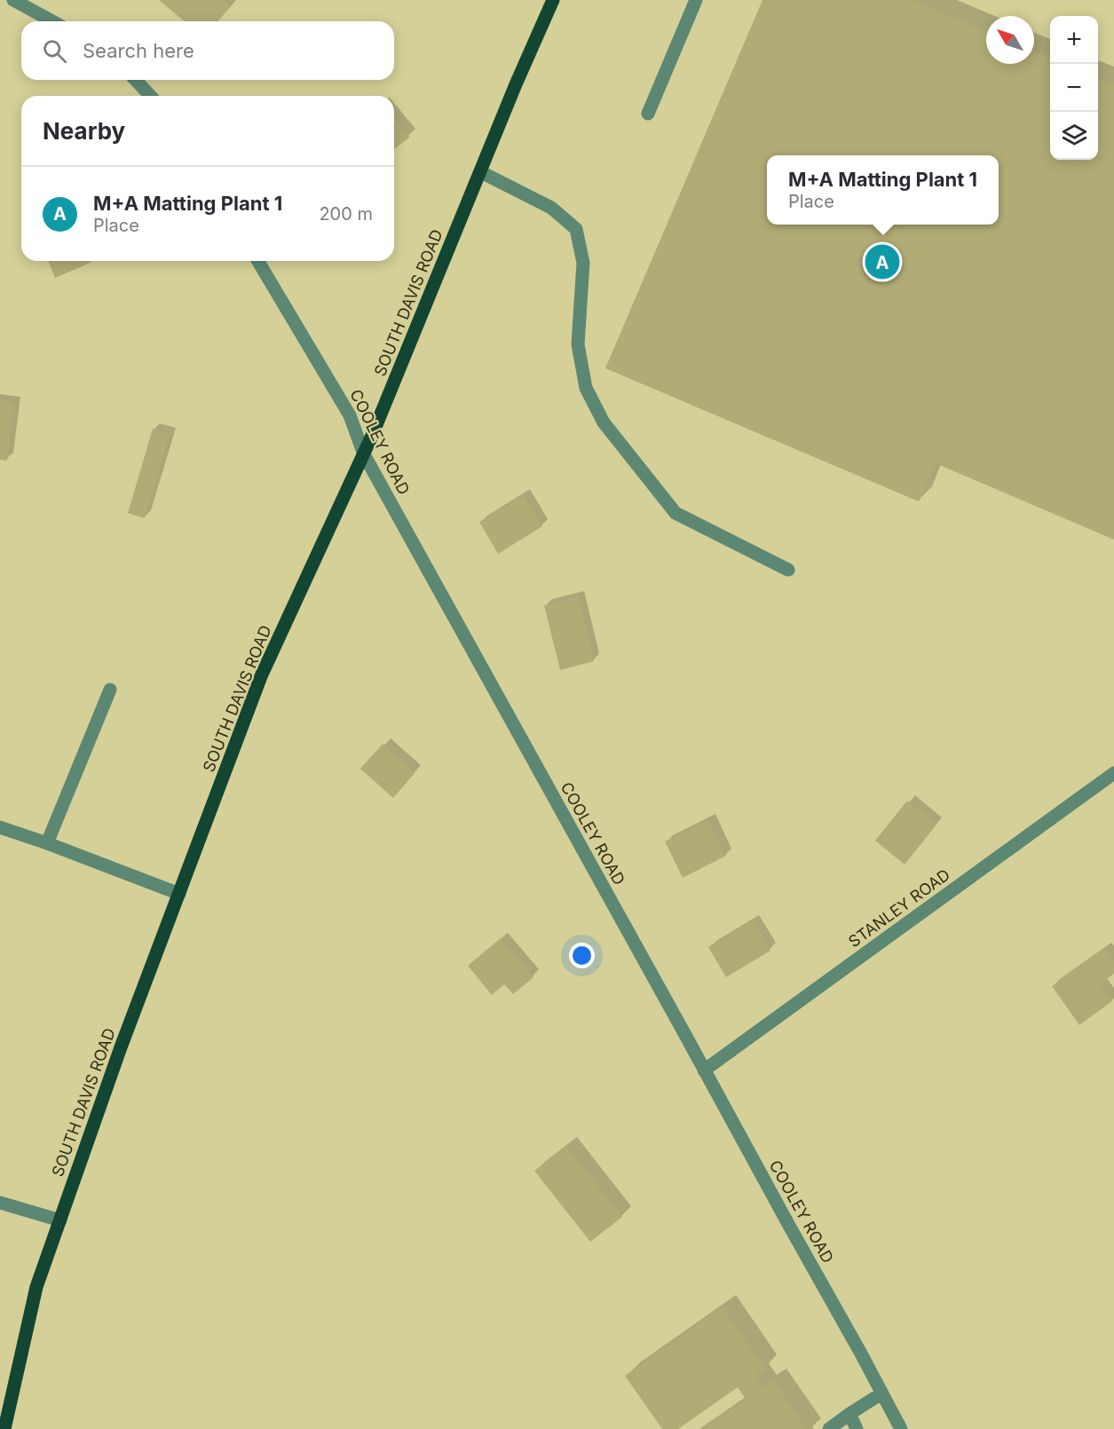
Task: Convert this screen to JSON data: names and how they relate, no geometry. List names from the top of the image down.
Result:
{
  "streets": {
    "main road": ["SOUTH DAVIS ROAD"],
    "street": ["COOLEY ROAD", "STANLEY ROAD"]
  },
  "crossings": [
    ["SOUTH DAVIS ROAD", "COOLEY ROAD"],
    ["COOLEY ROAD", "STANLEY ROAD"]
  ],
  "north": "top left",
  "page": {
    "map_buttons": ["+", "−"],
    "search": "Search here",
    "heading": "Nearby",
    "popup": ["M+A Matting Plant 1", "Place"],
    "list": [
      {
        "mark": "A",
        "name": "M+A Matting Plant 1",
        "note": "Place",
        "value": "200 m"
      }
    ],
    "pins": "A"
  }
}
